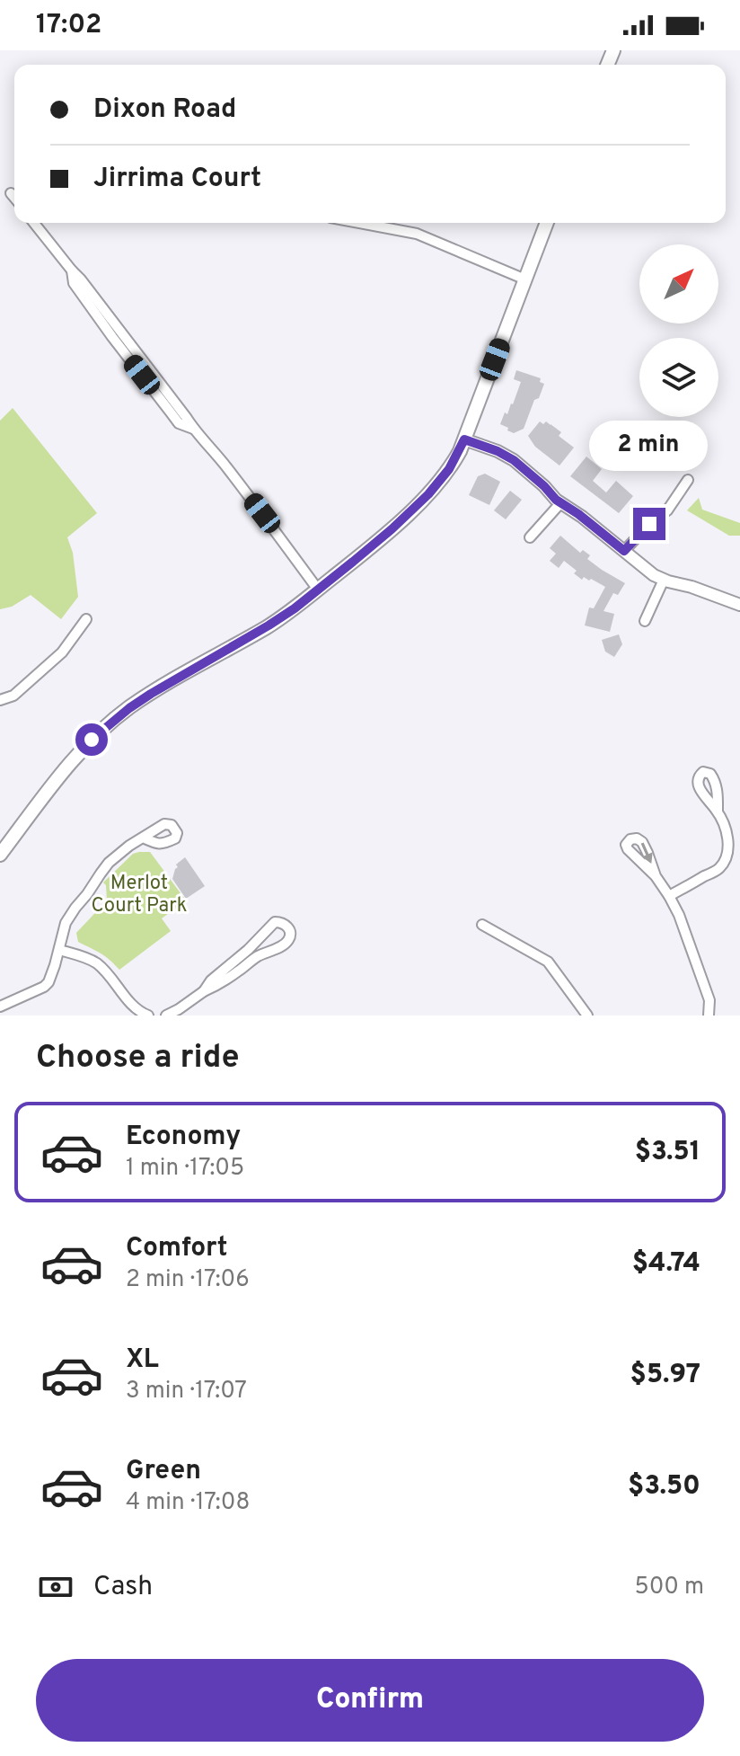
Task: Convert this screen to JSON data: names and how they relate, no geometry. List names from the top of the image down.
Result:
{
  "parks": ["Merlot Court Park"],
  "north": "top right",
  "page": {
    "status": "17:02",
    "banner": ["Dixon Road", "Jirrima Court"],
    "bubble": "2 min",
    "heading": "Choose a ride",
    "list": [
      {
        "name": "Economy",
        "note": "1 min · 17:05",
        "value": "$3.51"
      },
      {
        "name": "Comfort",
        "note": "2 min · 17:06",
        "value": "$4.74"
      },
      {
        "name": "XL",
        "note": "3 min · 17:07",
        "value": "$5.97"
      },
      {
        "name": "Green",
        "note": "4 min · 17:08",
        "value": "$3.50"
      }
    ],
    "pay": ["Cash", "500 m"],
    "buttons": "Confirm"
  }
}
